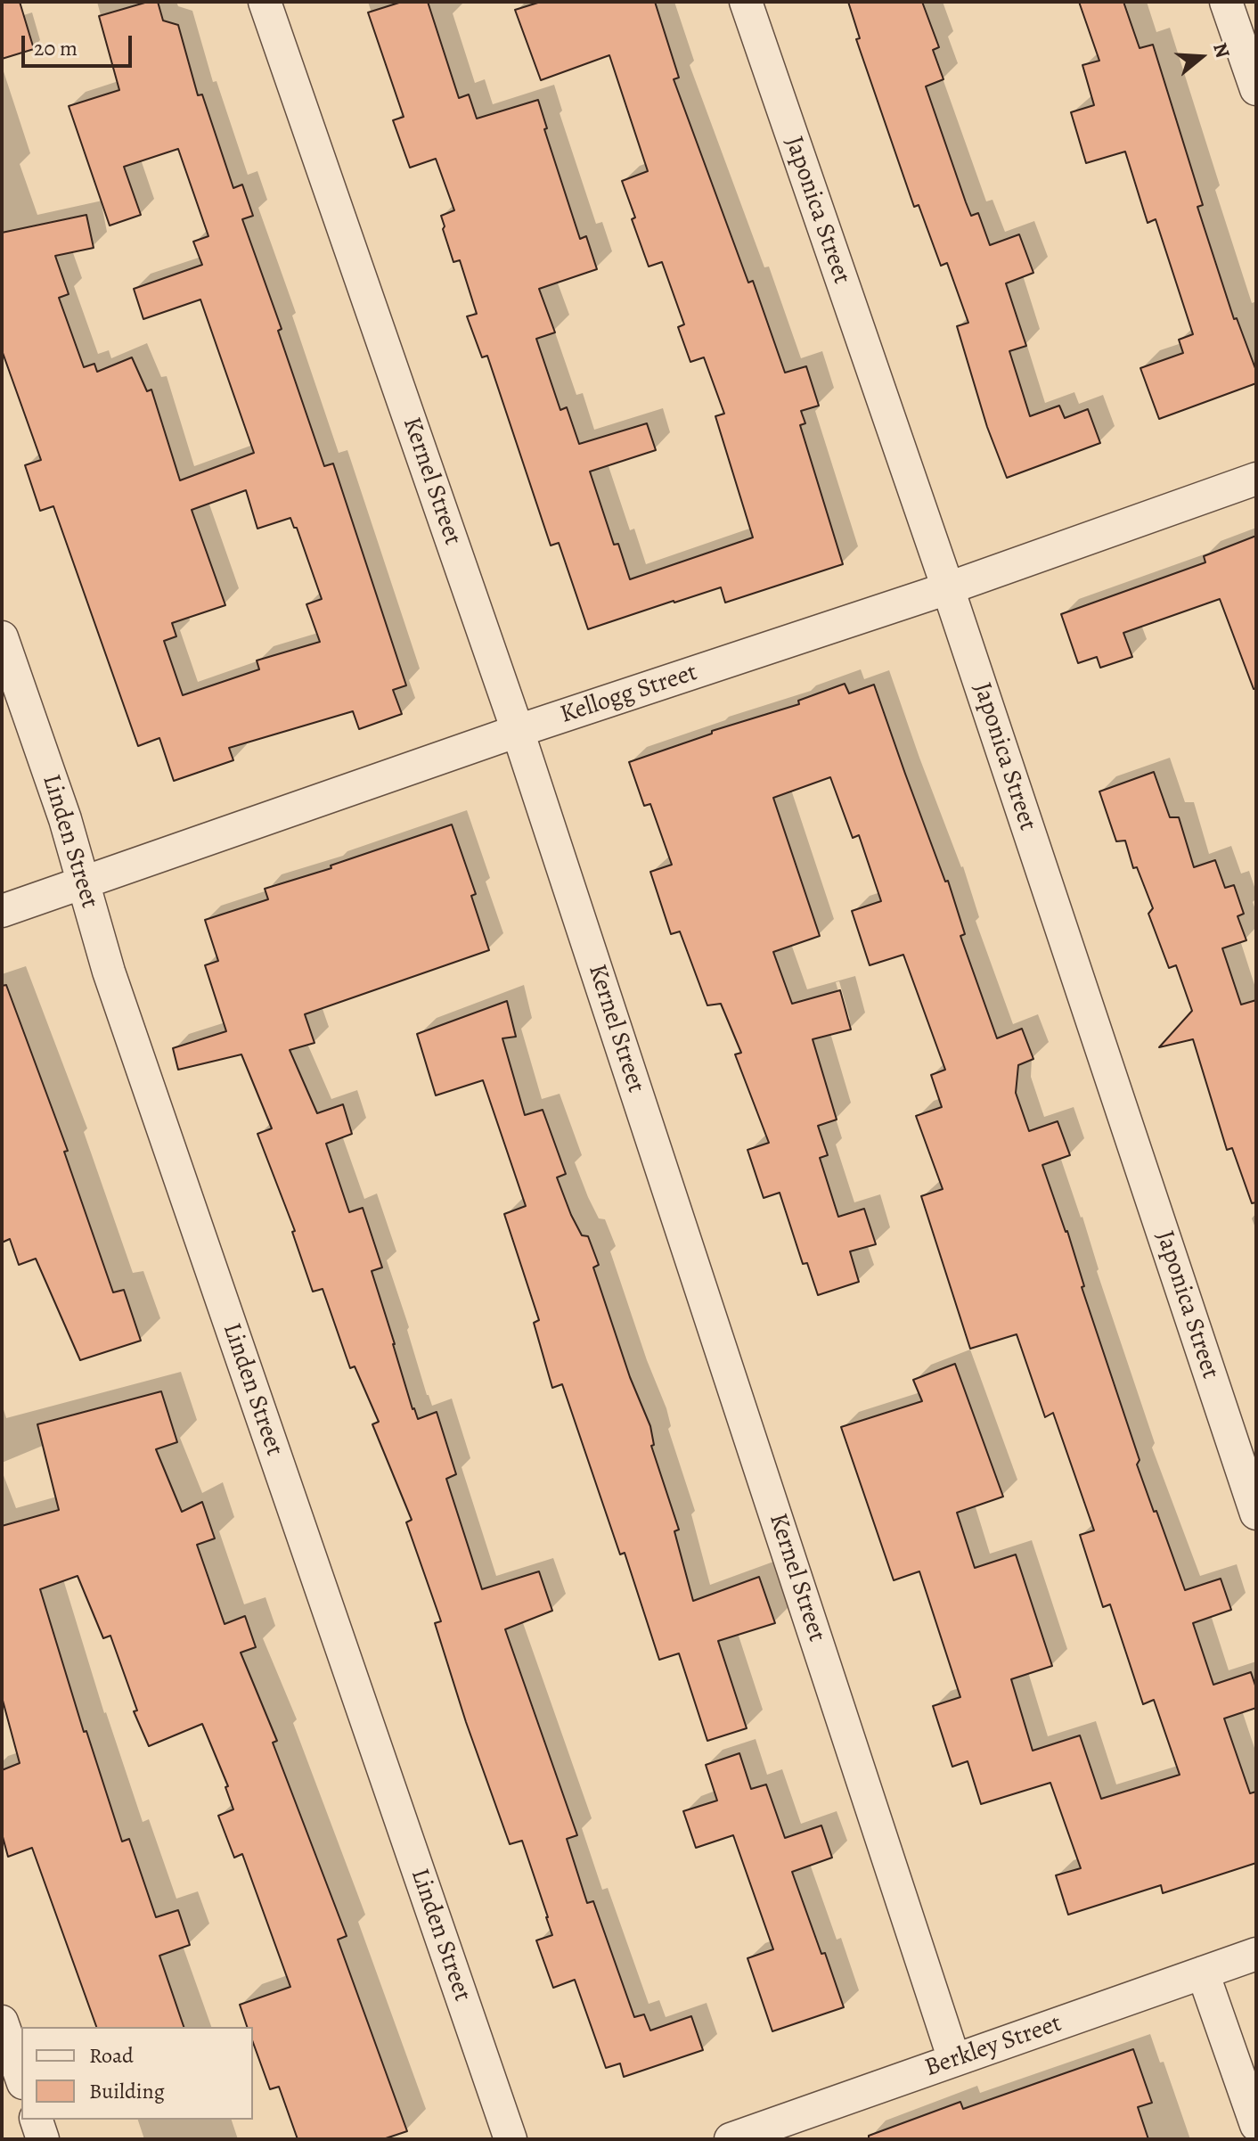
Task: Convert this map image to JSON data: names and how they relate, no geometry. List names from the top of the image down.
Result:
{
  "streets": {
    "street": [
      "Japonica Street",
      "Kernel Street",
      "Kellogg Street",
      "Linden Street",
      "Berkley Street"
    ]
  },
  "crossings": [
    ["Japonica Street", "Kellogg Street"],
    ["Kernel Street", "Kellogg Street"],
    ["Kernel Street", "Berkley Street"],
    ["Kellogg Street", "Linden Street"]
  ],
  "legend": ["Road", "Building"],
  "scale_bar": "20 m",
  "north": "right"
}
